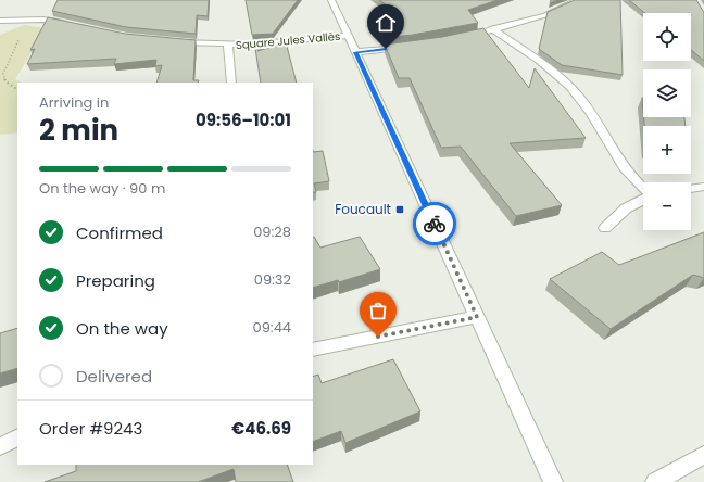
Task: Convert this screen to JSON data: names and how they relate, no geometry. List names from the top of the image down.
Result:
{
  "streets": {
    "street": ["Square Jules Vallès"]
  },
  "places": {
    "transit": ["Foucault"]
  },
  "page": {
    "map_buttons": ["+", "−"],
    "heading": ["2 min", "Arriving in", "09:56–10:01"],
    "panel": ["Order #9243", "€46.69"],
    "bar": "On the way · 90 m",
    "list": [
      ["Confirmed", "09:28"],
      ["Preparing", "09:32"],
      ["On the way", "09:44"],
      "Delivered"
    ]
  }
}
